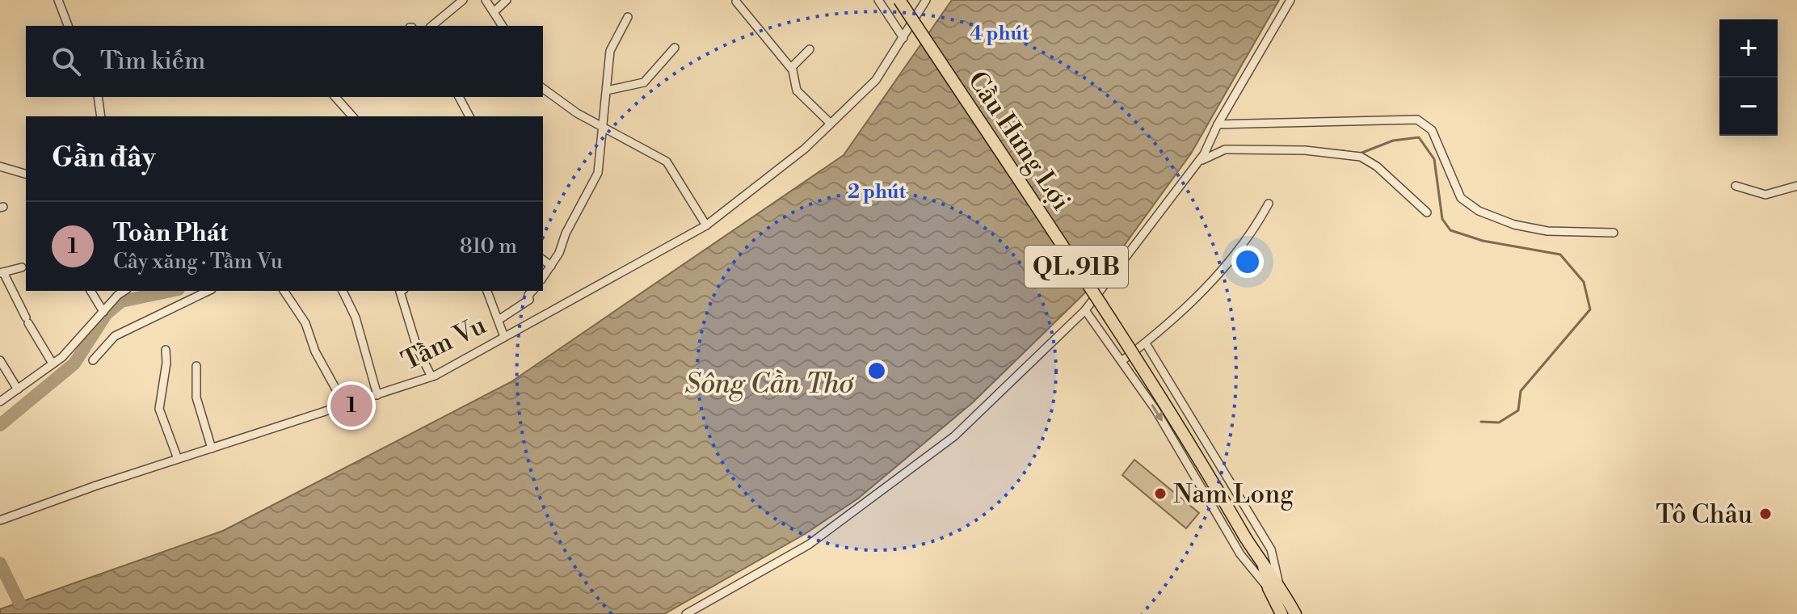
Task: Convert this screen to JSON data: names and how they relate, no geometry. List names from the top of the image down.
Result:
{
  "streets": {
    "highway": ["Cầu Hưng Lợi", "QL.91B"],
    "street": ["Tầm Vu"]
  },
  "crossings": [
    ["Cầu Hưng Lợi", "QL.91B"]
  ],
  "water": ["Sông Cần Thơ"],
  "places": ["Nam Long", "Tô Châu"],
  "page": {
    "map_buttons": ["+", "−"],
    "search": "Tìm kiếm",
    "heading": "Gần đây",
    "list": [
      {
        "mark": "1",
        "name": "Toàn Phát",
        "note": "Cây xăng · Tầm Vu",
        "value": "810 m"
      }
    ],
    "pins": "1"
  },
  "rings": ["4 phút", "2 phút"]
}
